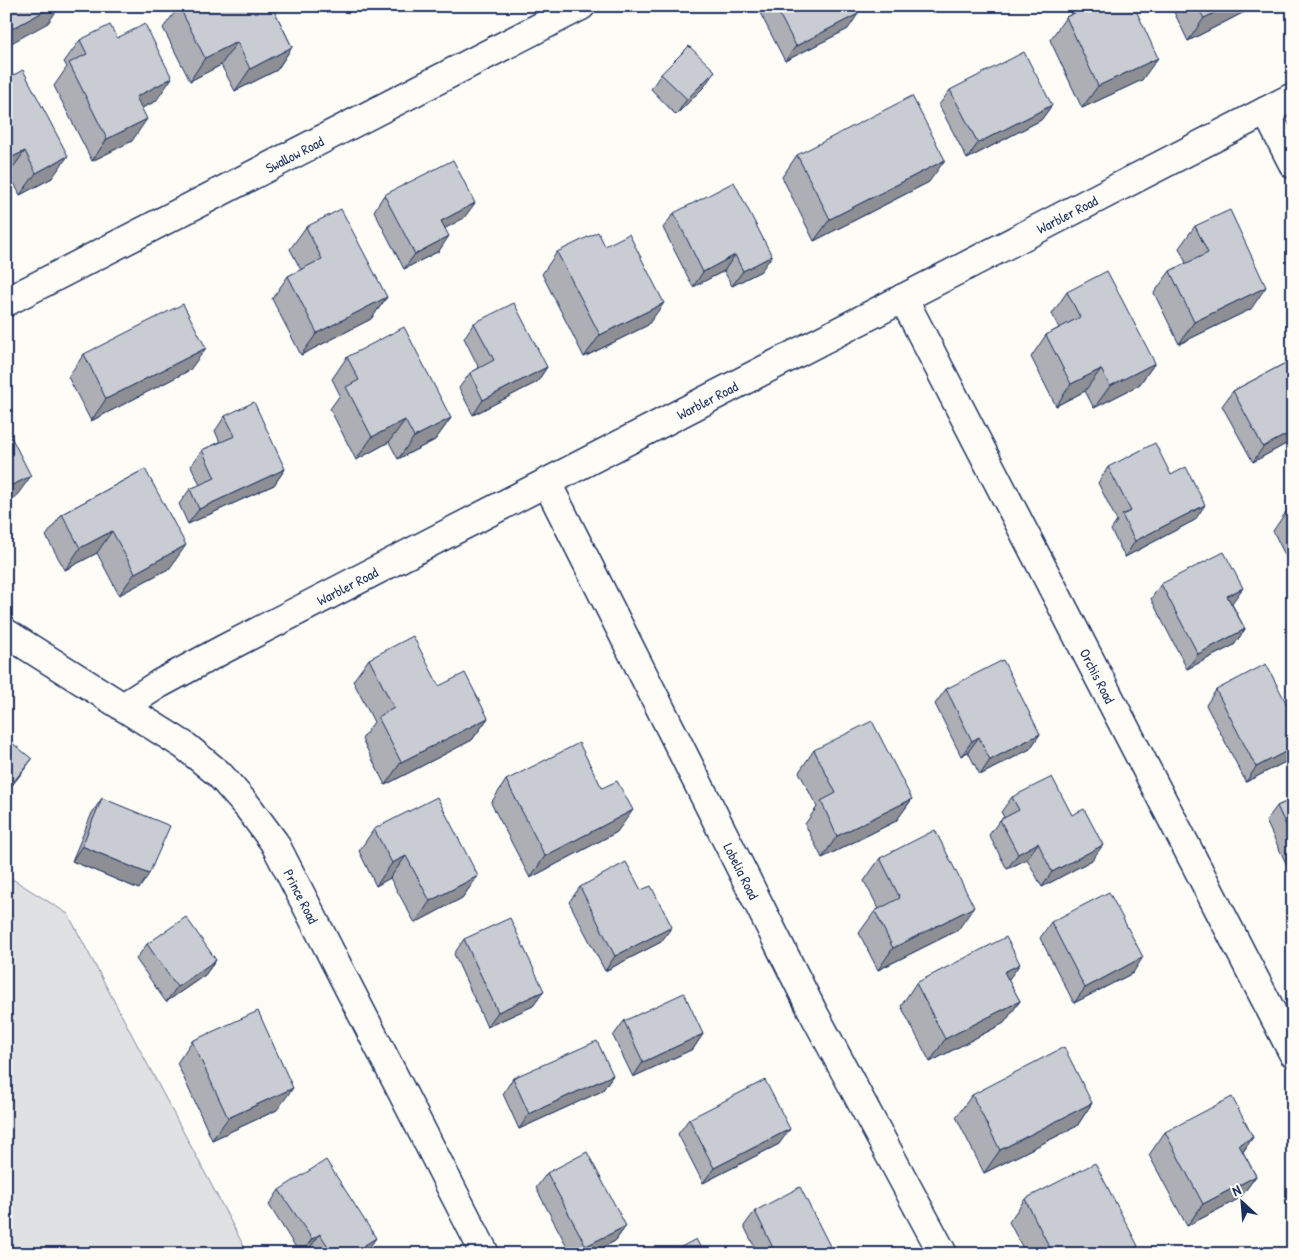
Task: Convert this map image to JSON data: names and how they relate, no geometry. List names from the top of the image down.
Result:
{
  "streets": {
    "street": [
      "Swallow Road",
      "Warbler Road",
      "Orchis Road",
      "Lobelia Road",
      "Prince Road"
    ]
  },
  "crossings": [
    ["Warbler Road", "Orchis Road"],
    ["Warbler Road", "Lobelia Road"],
    ["Warbler Road", "Prince Road"]
  ],
  "north": "top left"
}
